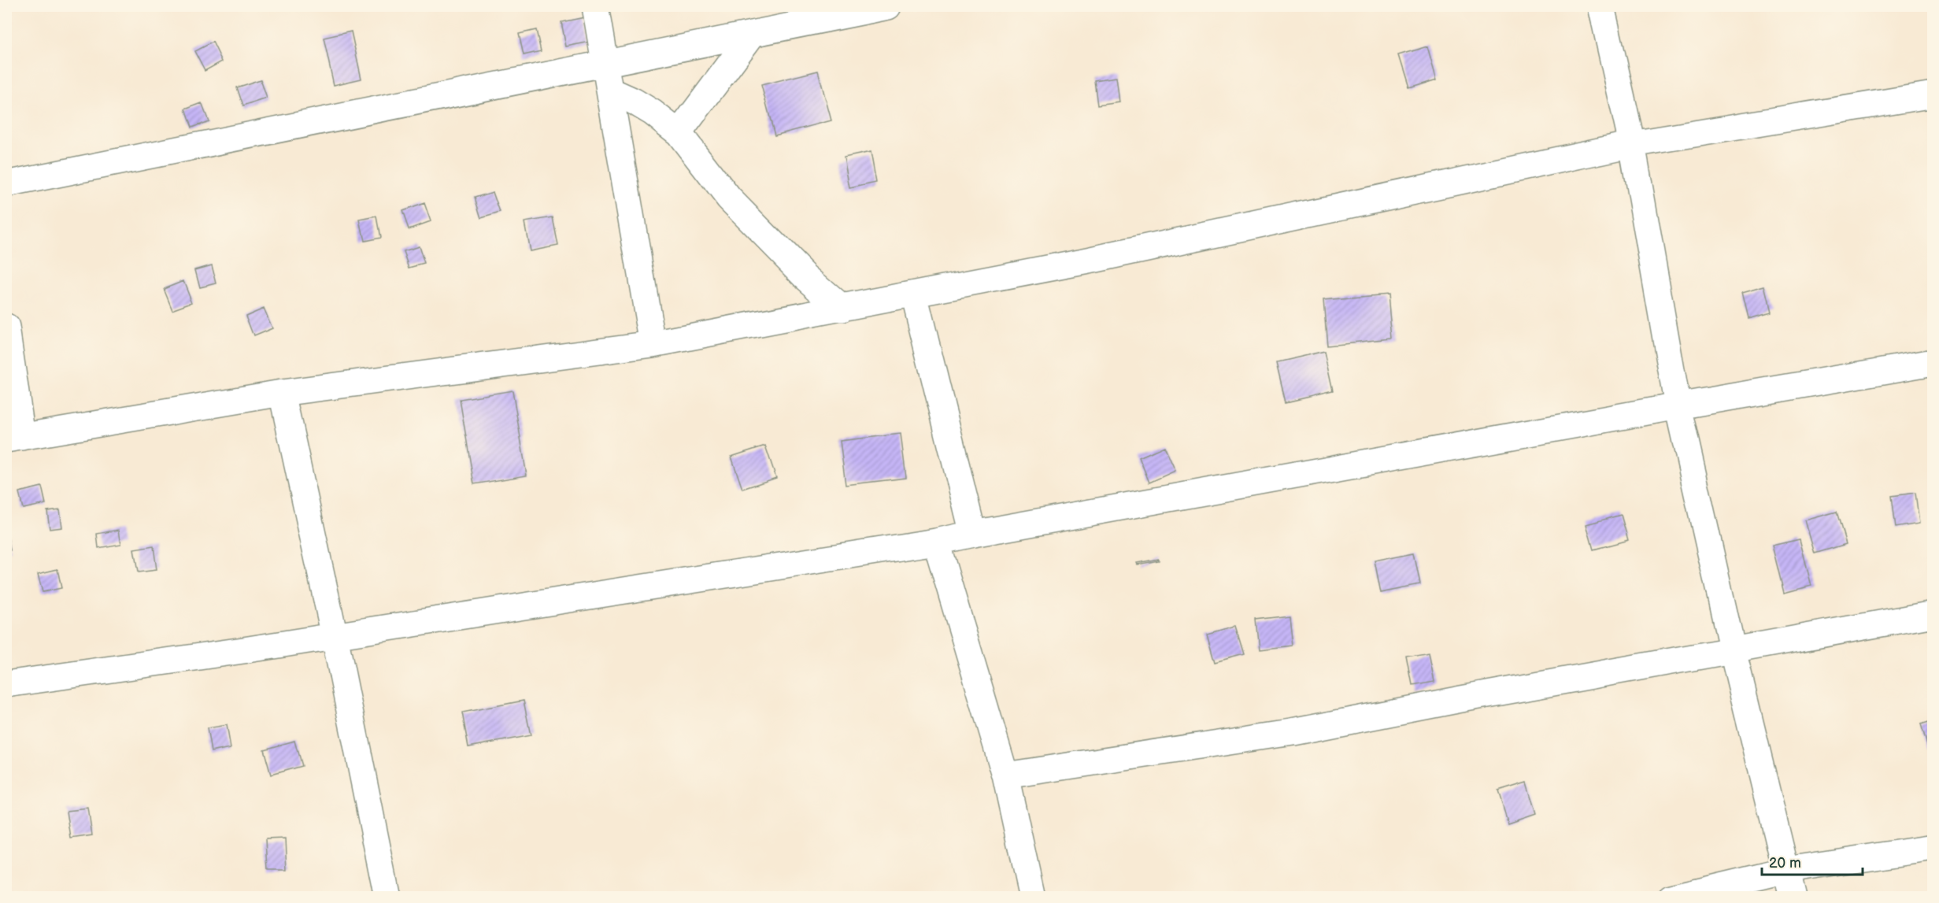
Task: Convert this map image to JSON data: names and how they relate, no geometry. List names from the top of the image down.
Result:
{
  "scale_bar": "20 m"
}
